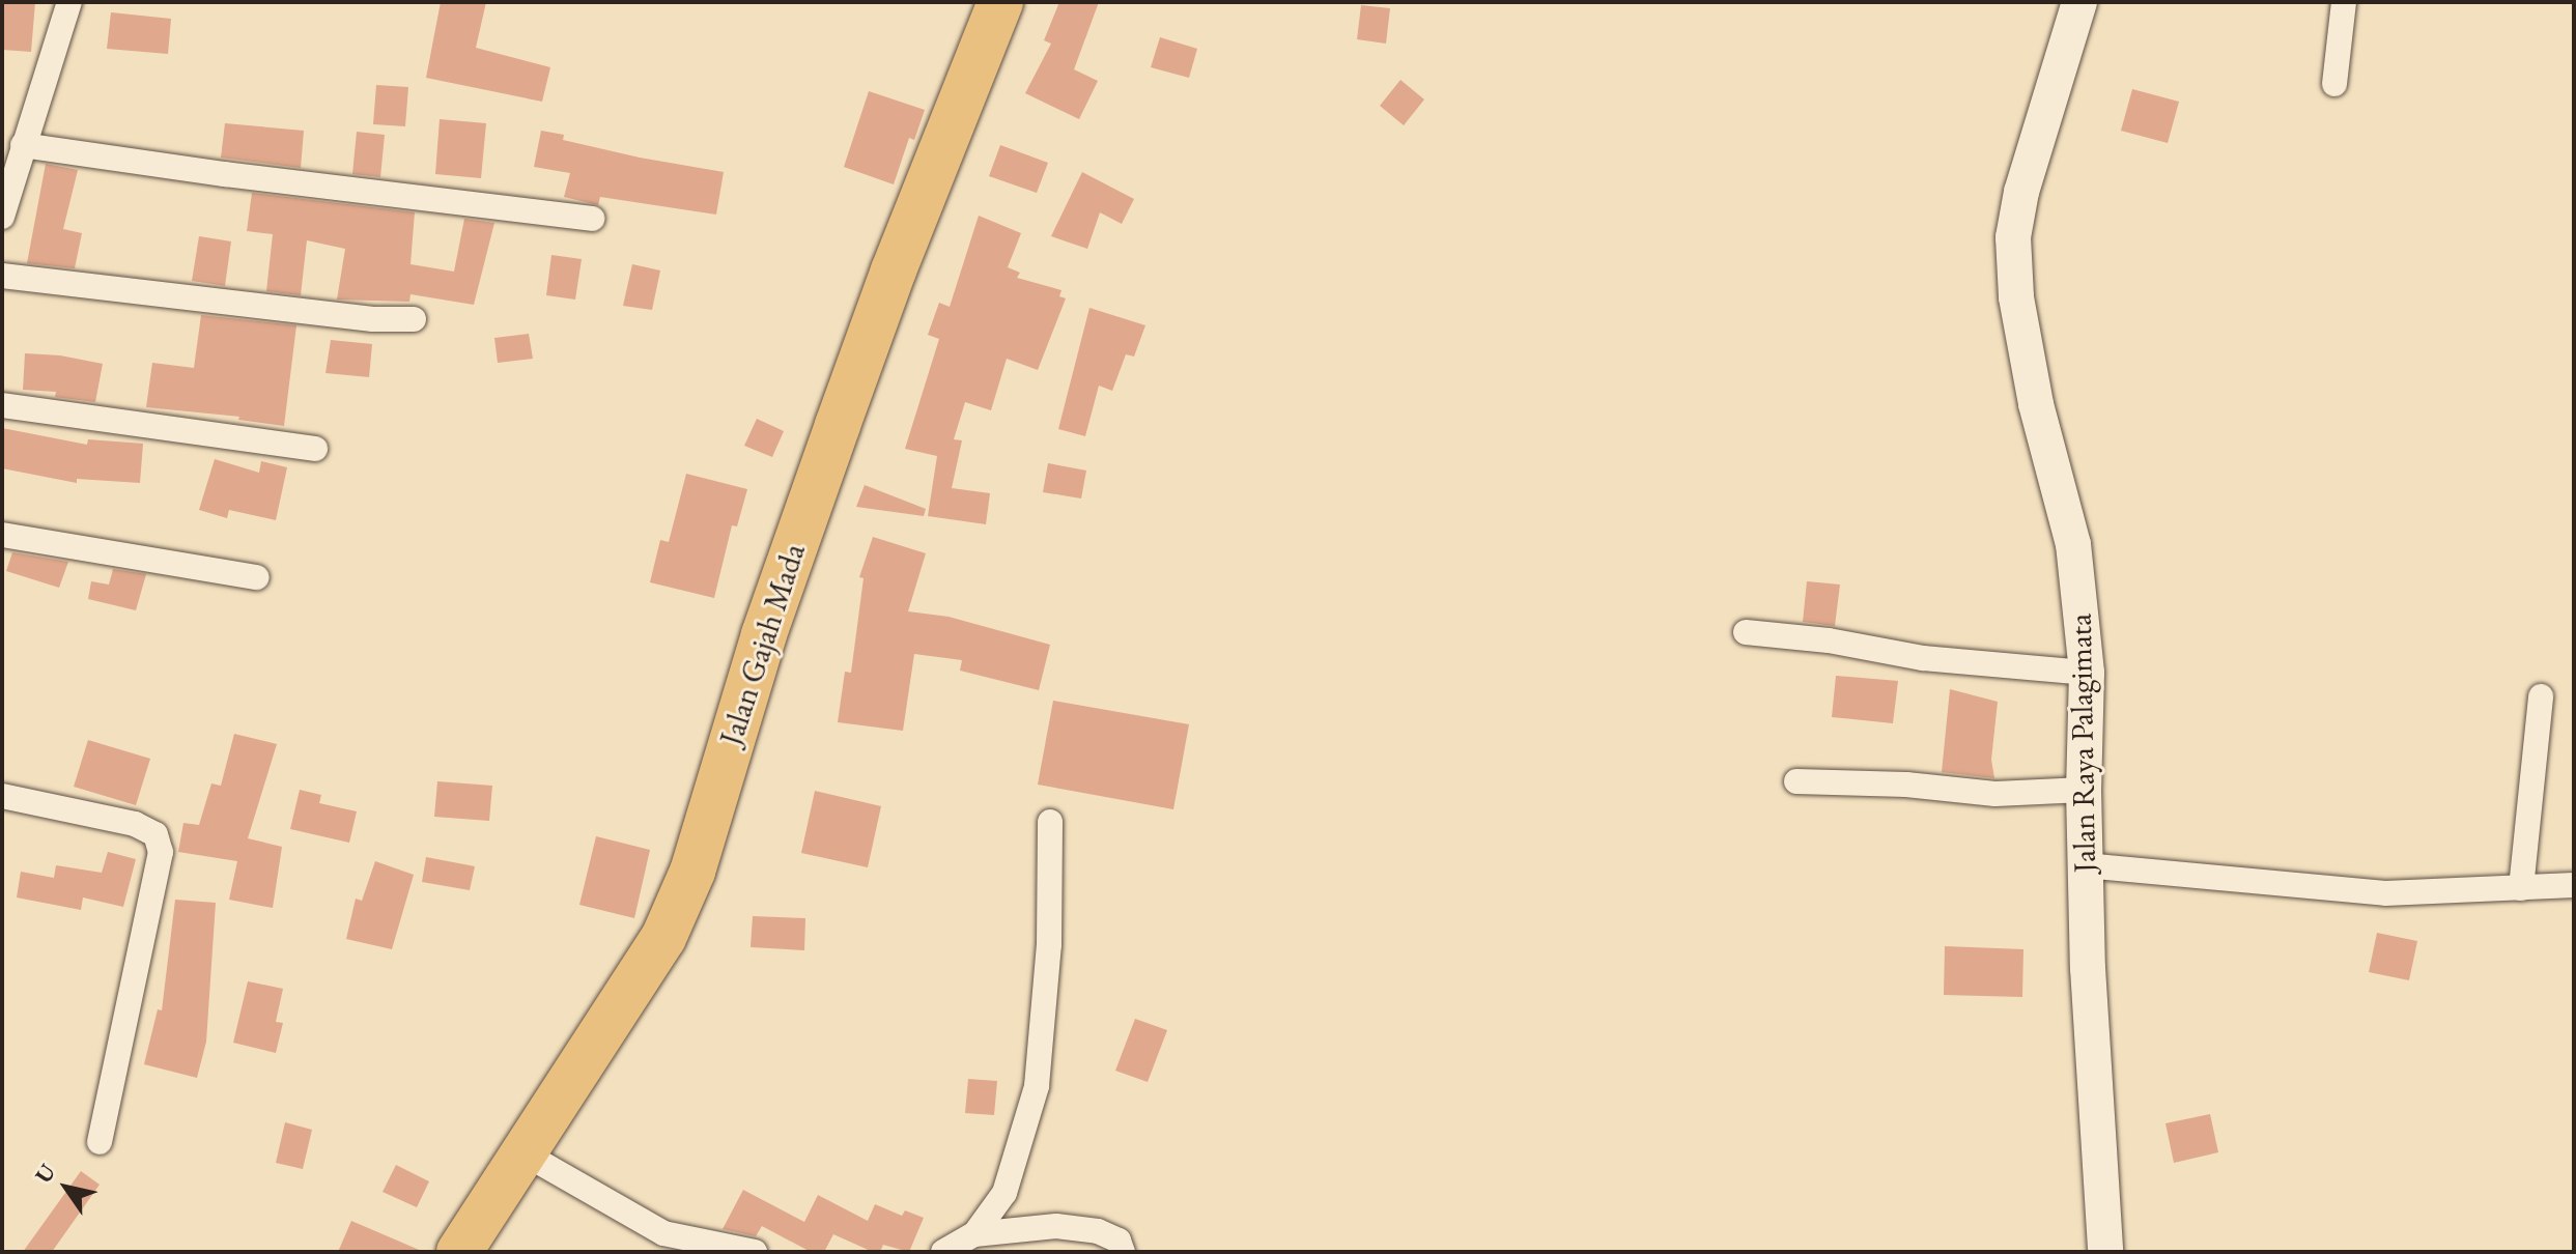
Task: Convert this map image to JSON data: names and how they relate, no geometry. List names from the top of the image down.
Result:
{
  "streets": {
    "highway": ["Jalan Gajah Mada"],
    "street": ["Jalan Raya Palagimata"]
  },
  "north": "top left"
}
